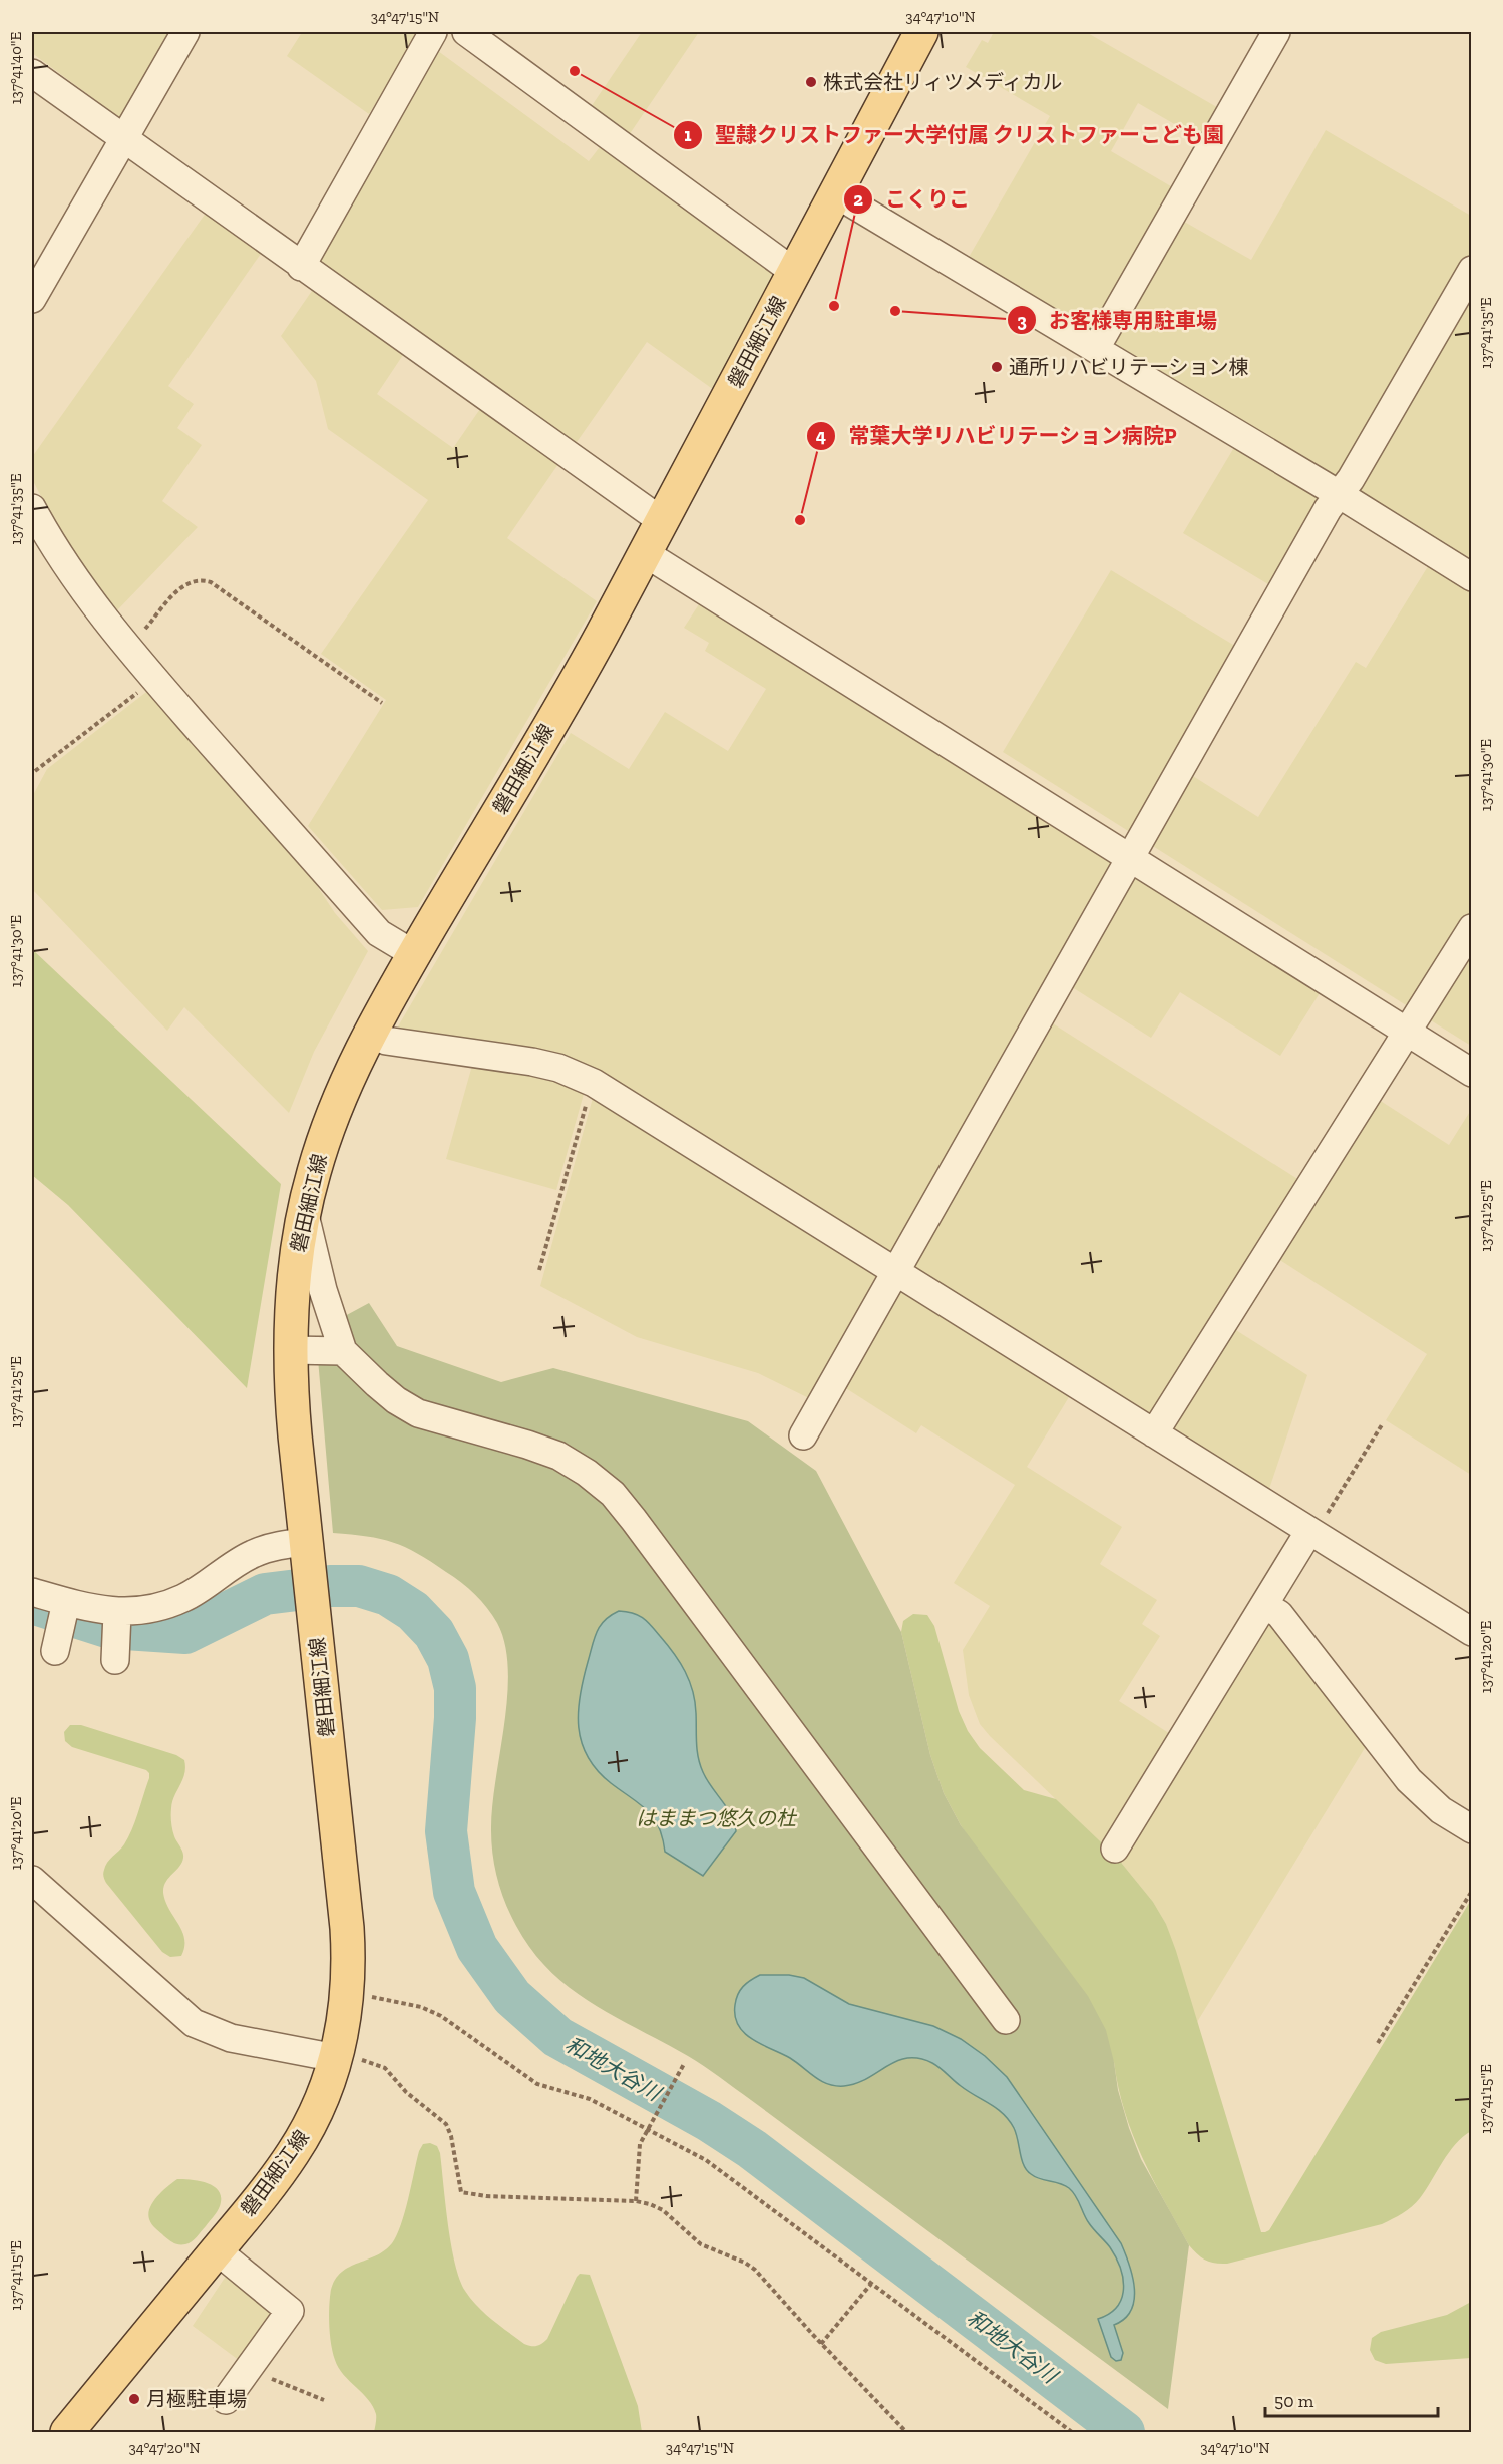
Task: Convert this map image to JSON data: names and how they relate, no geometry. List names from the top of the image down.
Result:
{
  "streets": {
    "main road": ["磐田細江線"]
  },
  "water": ["和地大谷川"],
  "parks": ["はままつ悠久の杜"],
  "places": [
    "聖隷クリストファー大学付属 クリストファーこども園",
    "株式会社リィツメディカル",
    "こくりこ",
    "お客様専用駐車場",
    "通所リハビリテーション棟",
    "常葉大学リハビリテーション病院P",
    "月極駐車場"
  ],
  "scale_bar": "50 m",
  "coordinates": [
    "34°47'15\"N",
    "34°47'10\"N",
    "137°41'40\"E",
    "137°41'35\"E",
    "137°41'30\"E",
    "137°41'25\"E",
    "137°41'20\"E",
    "137°41'15\"E",
    "34°47'20\"N"
  ]
}
